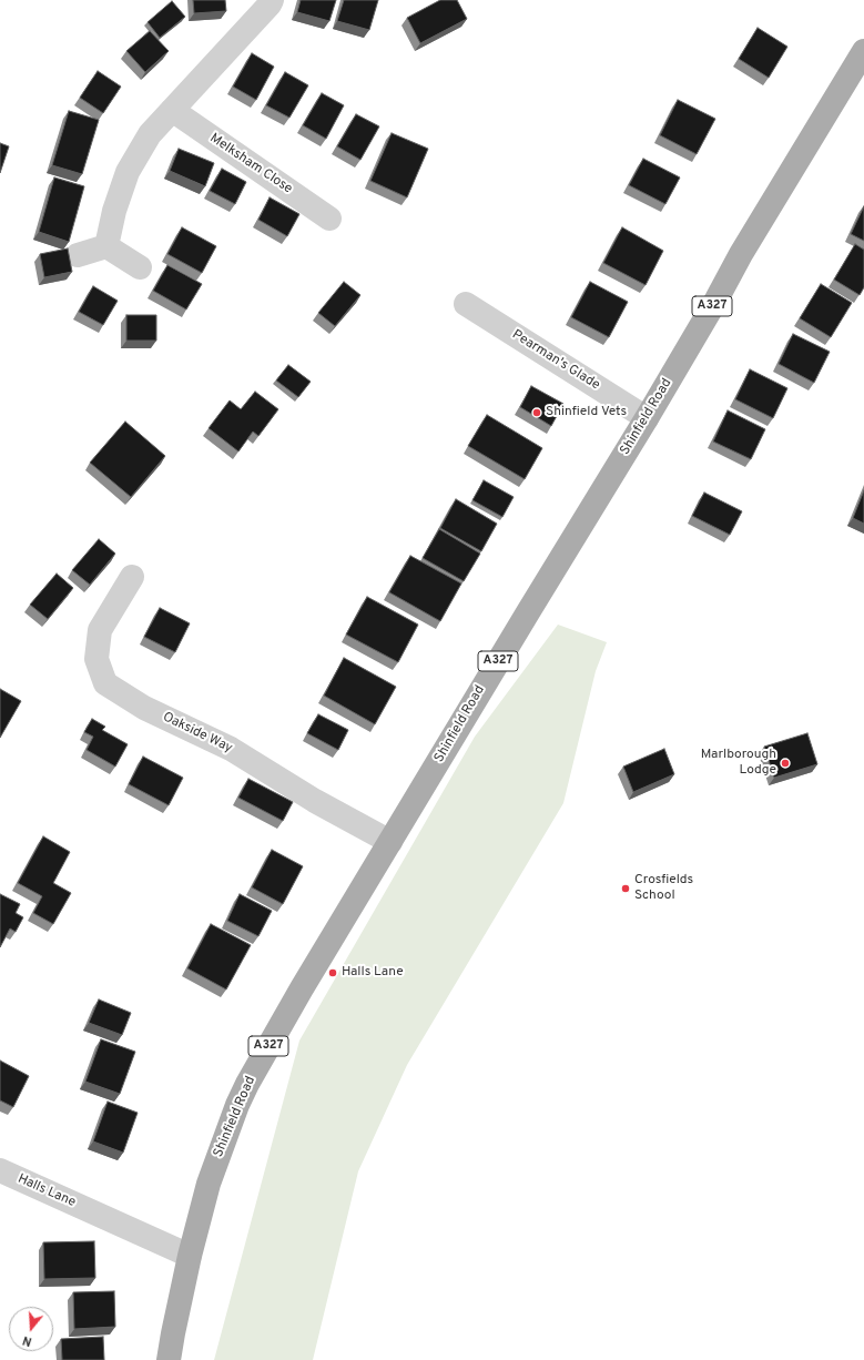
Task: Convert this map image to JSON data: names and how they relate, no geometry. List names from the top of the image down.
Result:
{
  "streets": {
    "main road": ["A327", "Shinfield Road"],
    "street": [
      "Melksham Close",
      "Pearman's Glade",
      "Oakside Way",
      "Halls Lane"
    ]
  },
  "crossings": [
    ["Pearman's Glade", "Shinfield Road"],
    ["Shinfield Road", "Oakside Way"],
    ["Shinfield Road", "Halls Lane"]
  ],
  "places": [
    "Shinfield Vets",
    "Marlborough Lodge",
    "Crosfields School",
    "Halls Lane"
  ],
  "north": "bottom"
}
